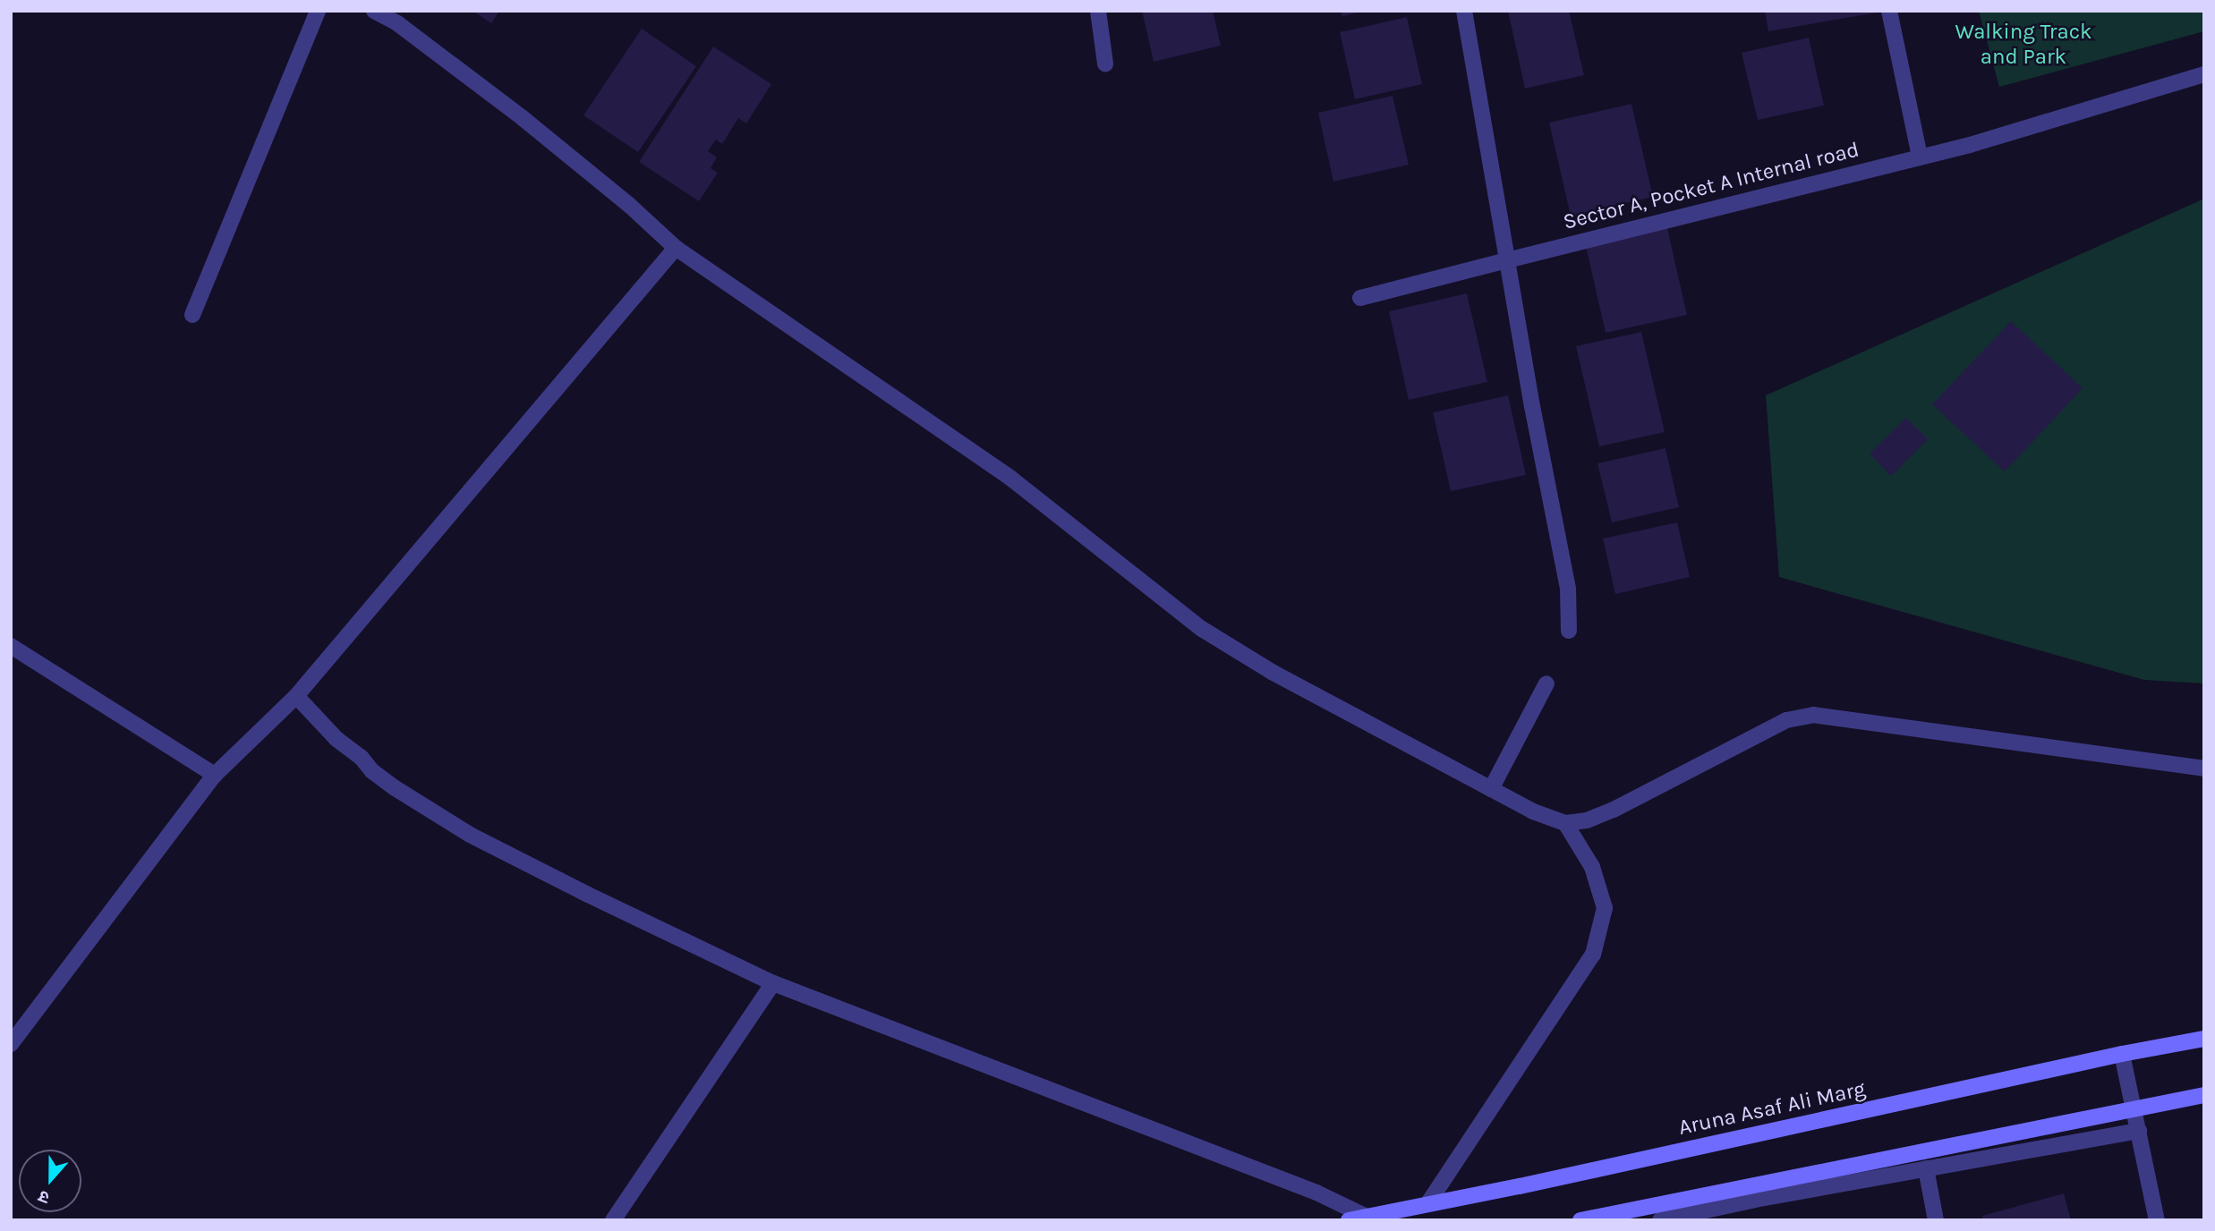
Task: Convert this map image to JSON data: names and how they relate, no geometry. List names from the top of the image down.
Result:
{
  "streets": {
    "main road": ["Aruna Asaf Ali Marg"],
    "street": ["Sector A, Pocket A Internal road"]
  },
  "parks": ["Walking Track and Park"],
  "north": "bottom"
}
